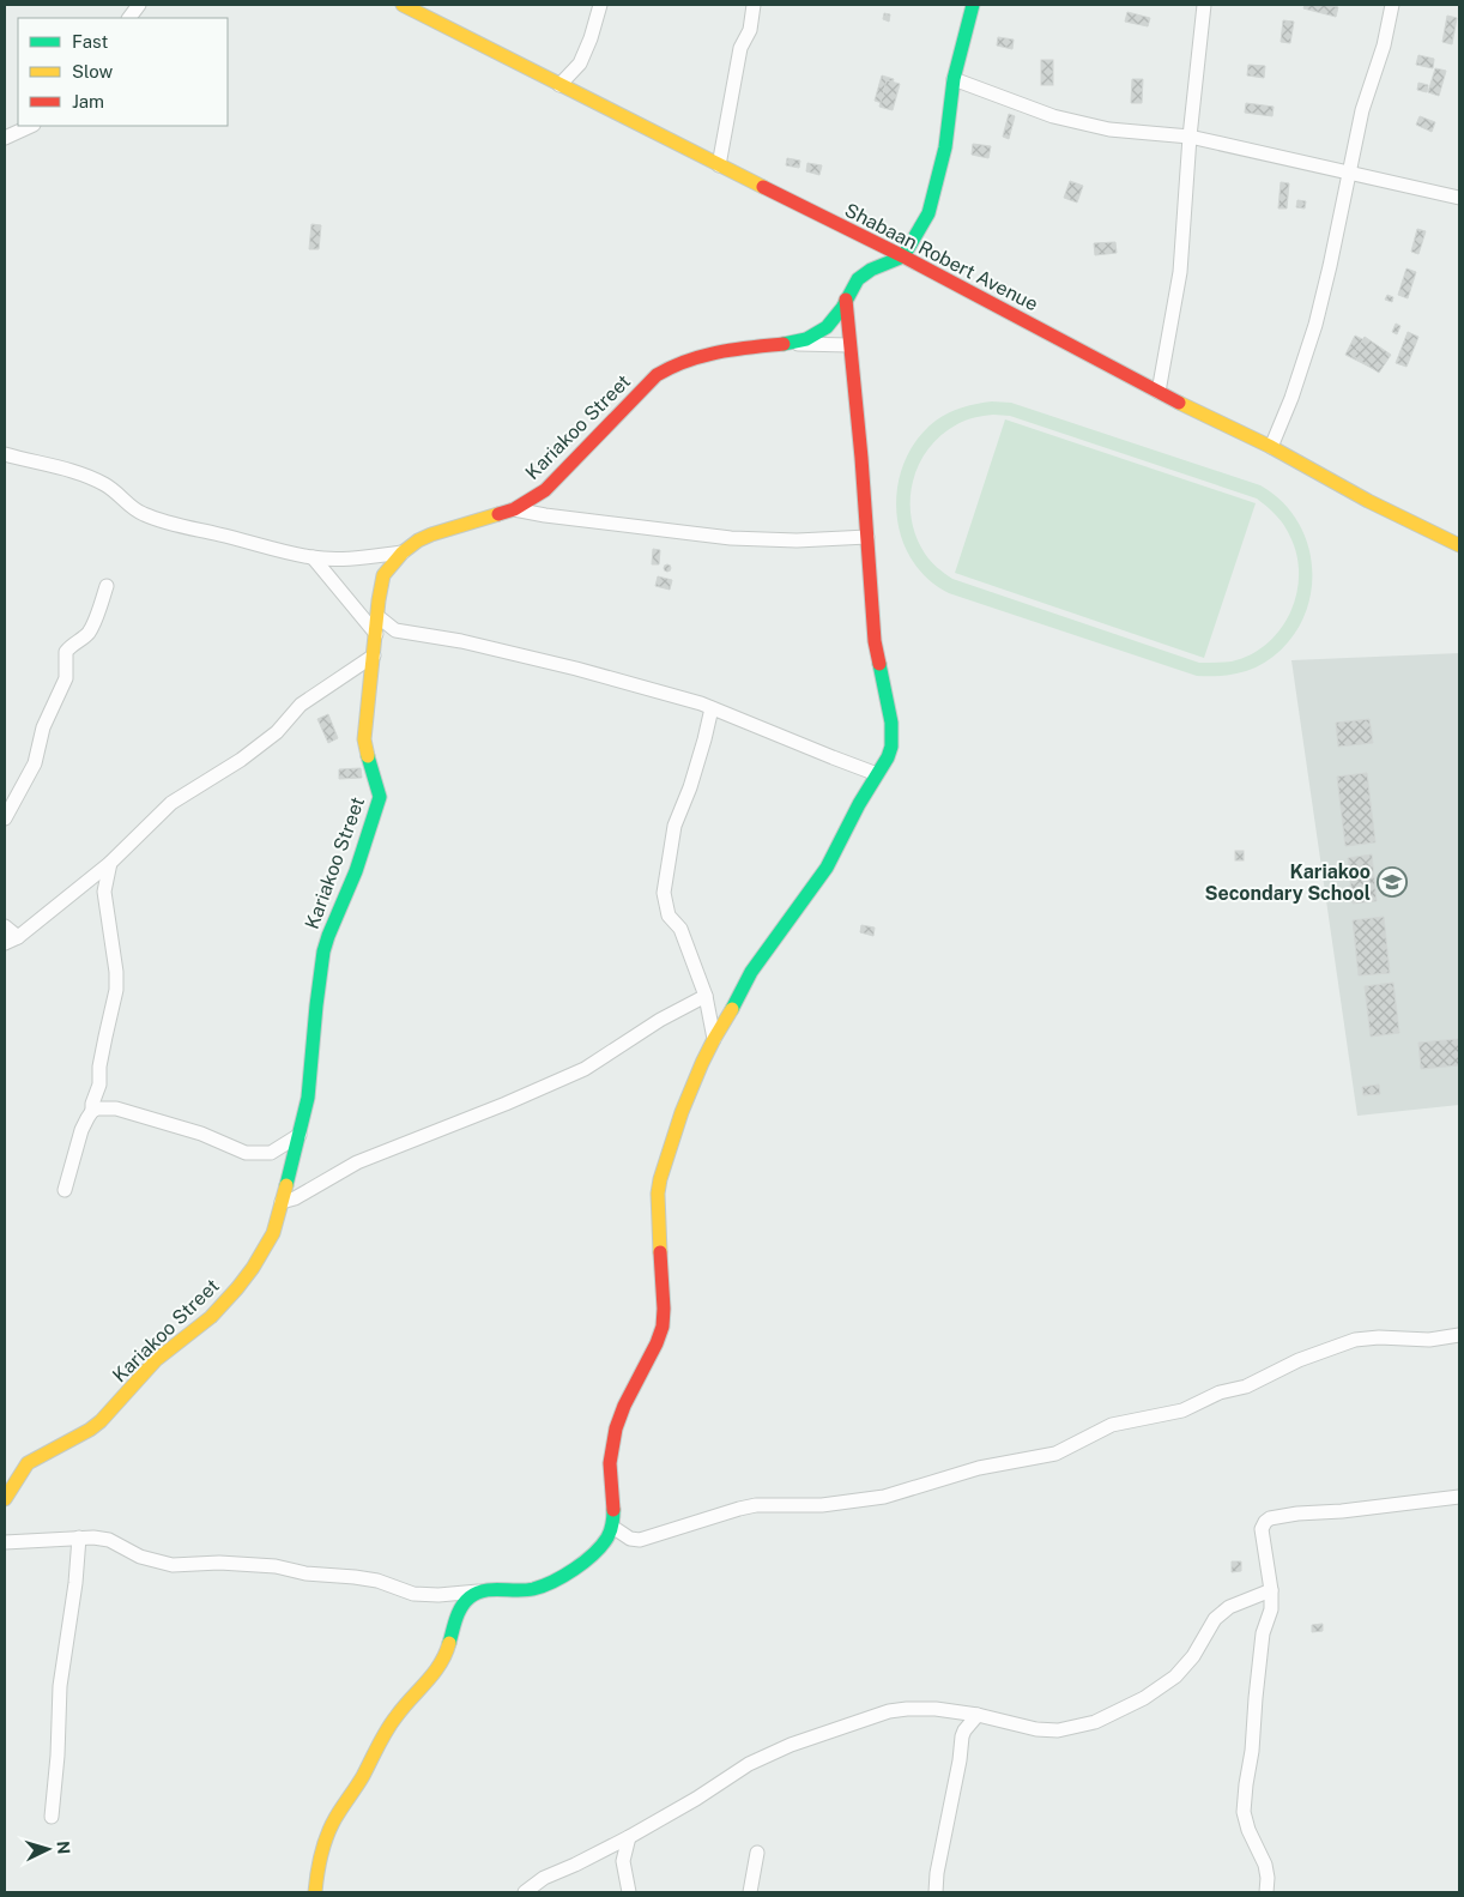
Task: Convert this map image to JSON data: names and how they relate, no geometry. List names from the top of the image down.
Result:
{
  "streets": {
    "street": ["Shabaan Robert Avenue", "Kariakoo Street"]
  },
  "crossings": [
    ["Shabaan Robert Avenue", "Kariakoo Street"]
  ],
  "places": {
    "school or university": ["Kariakoo Secondary School"]
  },
  "legend": ["Fast", "Slow", "Jam"],
  "north": "right"
}
